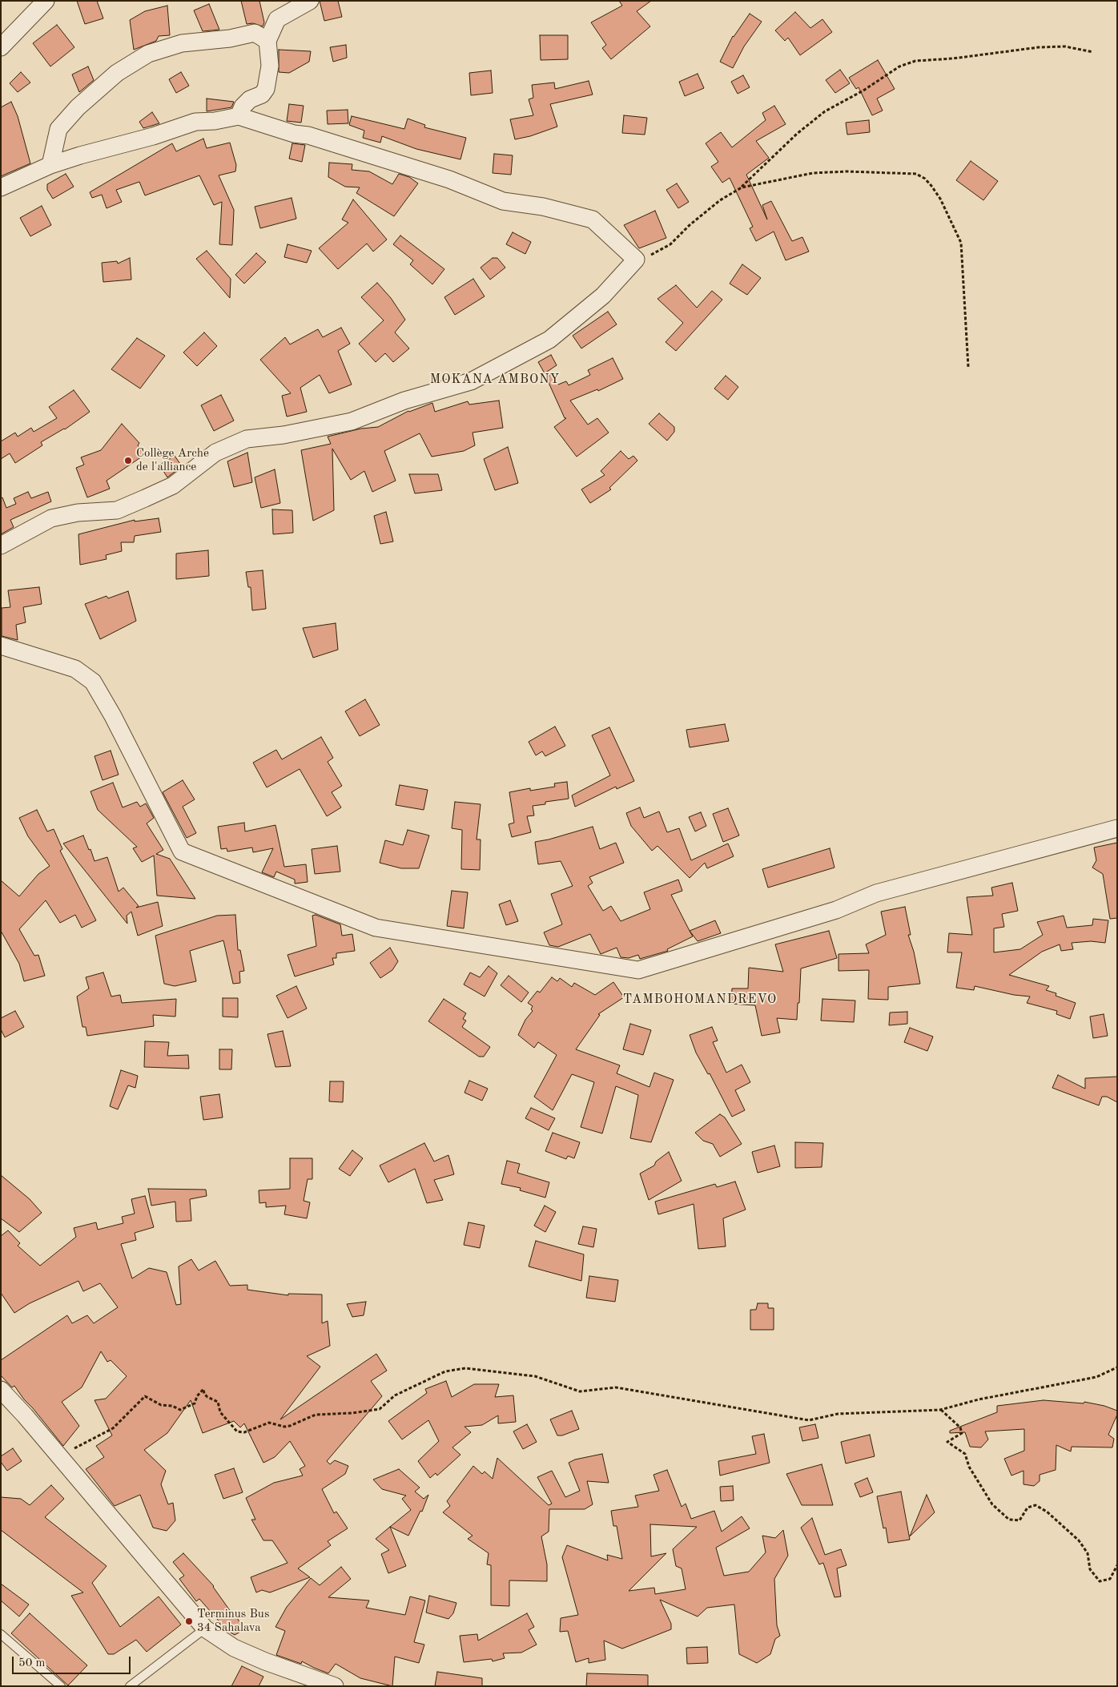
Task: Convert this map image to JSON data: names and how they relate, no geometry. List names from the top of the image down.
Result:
{
  "districts": ["MOKANA AMBONY", "TAMBOHOMANDREVO"],
  "places": ["Collège Arche de l'alliance", "Terminus Bus 34 Sahalava"],
  "scale_bar": "50 m"
}
